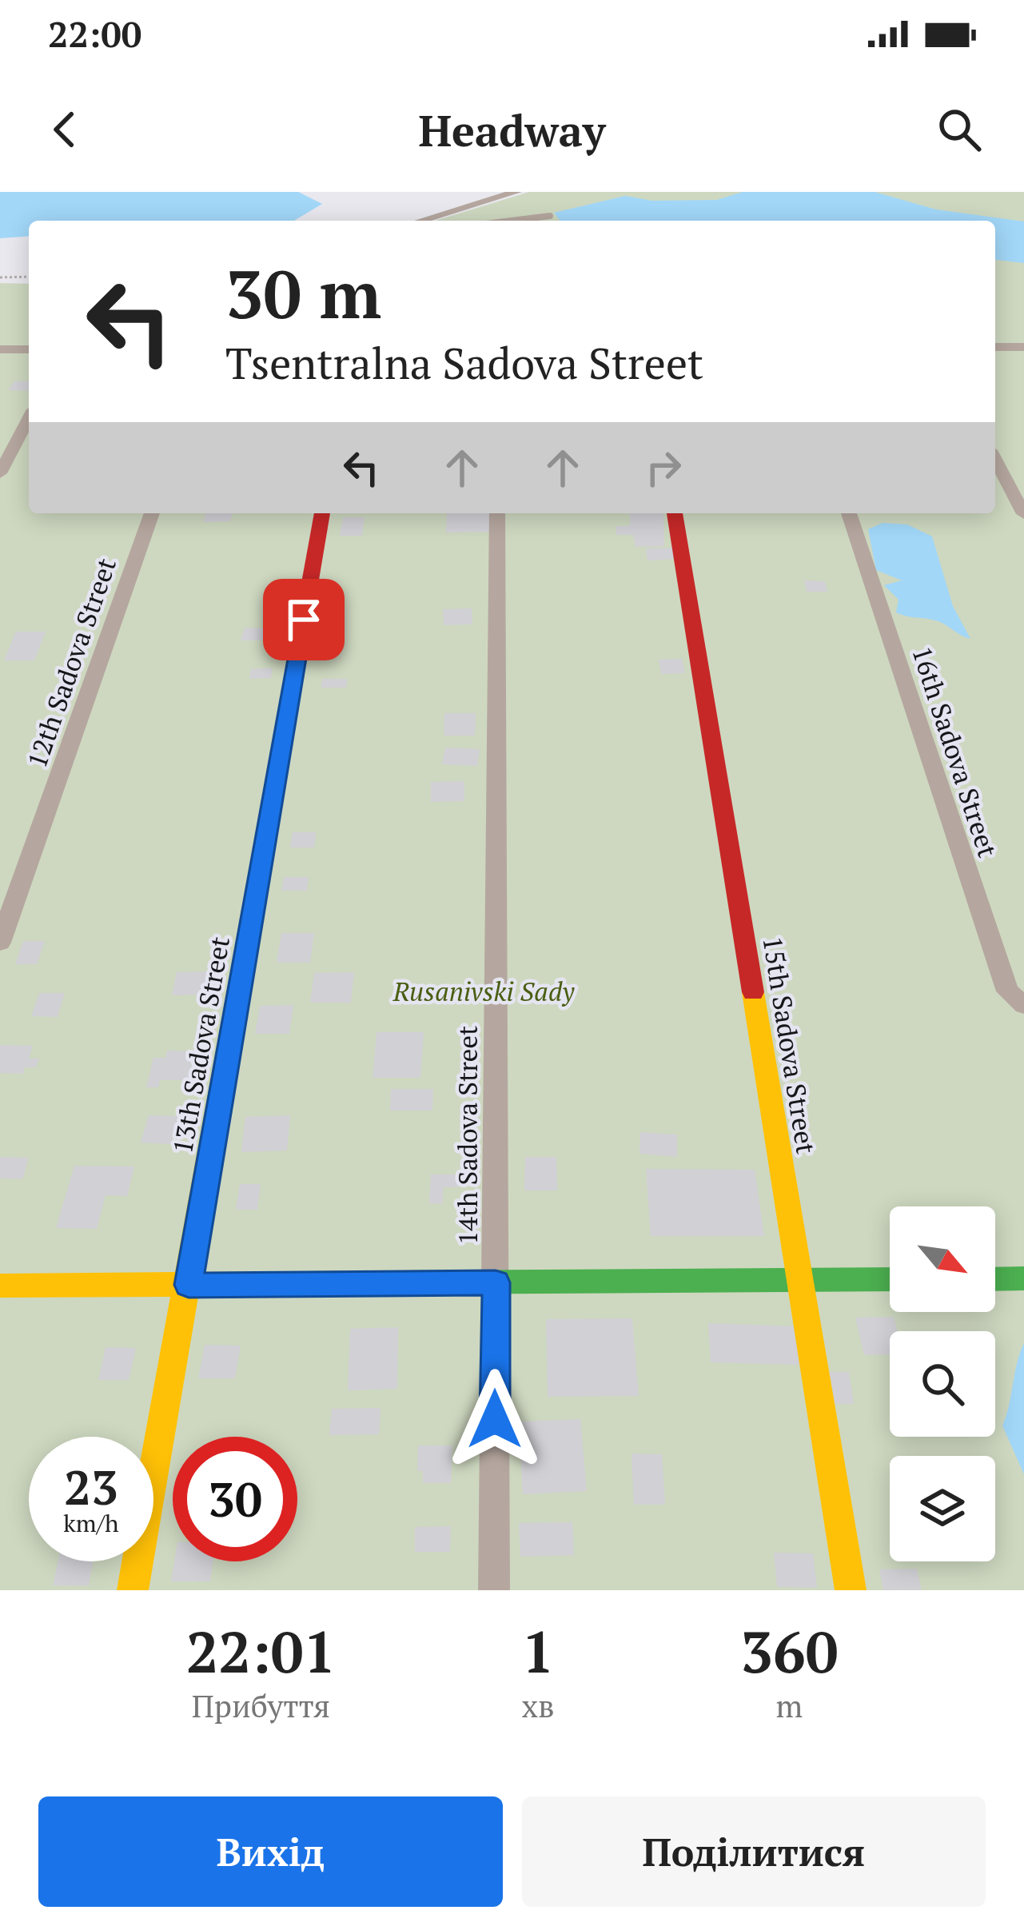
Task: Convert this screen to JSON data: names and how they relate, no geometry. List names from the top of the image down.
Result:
{
  "streets": {
    "street": [
      "12th Sadova Street",
      "16th Sadova Street",
      "13th Sadova Street",
      "15th Sadova Street",
      "14th Sadova Street"
    ]
  },
  "parks": ["Rusanivski Sady"],
  "north": "bottom right",
  "page": {
    "status": "22:00",
    "header": "Headway",
    "turn": ["30 m", "Tsentralna Sadova Street"],
    "speed": "23 km/h",
    "limit": "30",
    "eta": [
      "22:01",
      "Прибуття",
      "1",
      "хв",
      "360",
      "m"
    ],
    "buttons": ["Вихід", "Поділитися"]
  }
}
